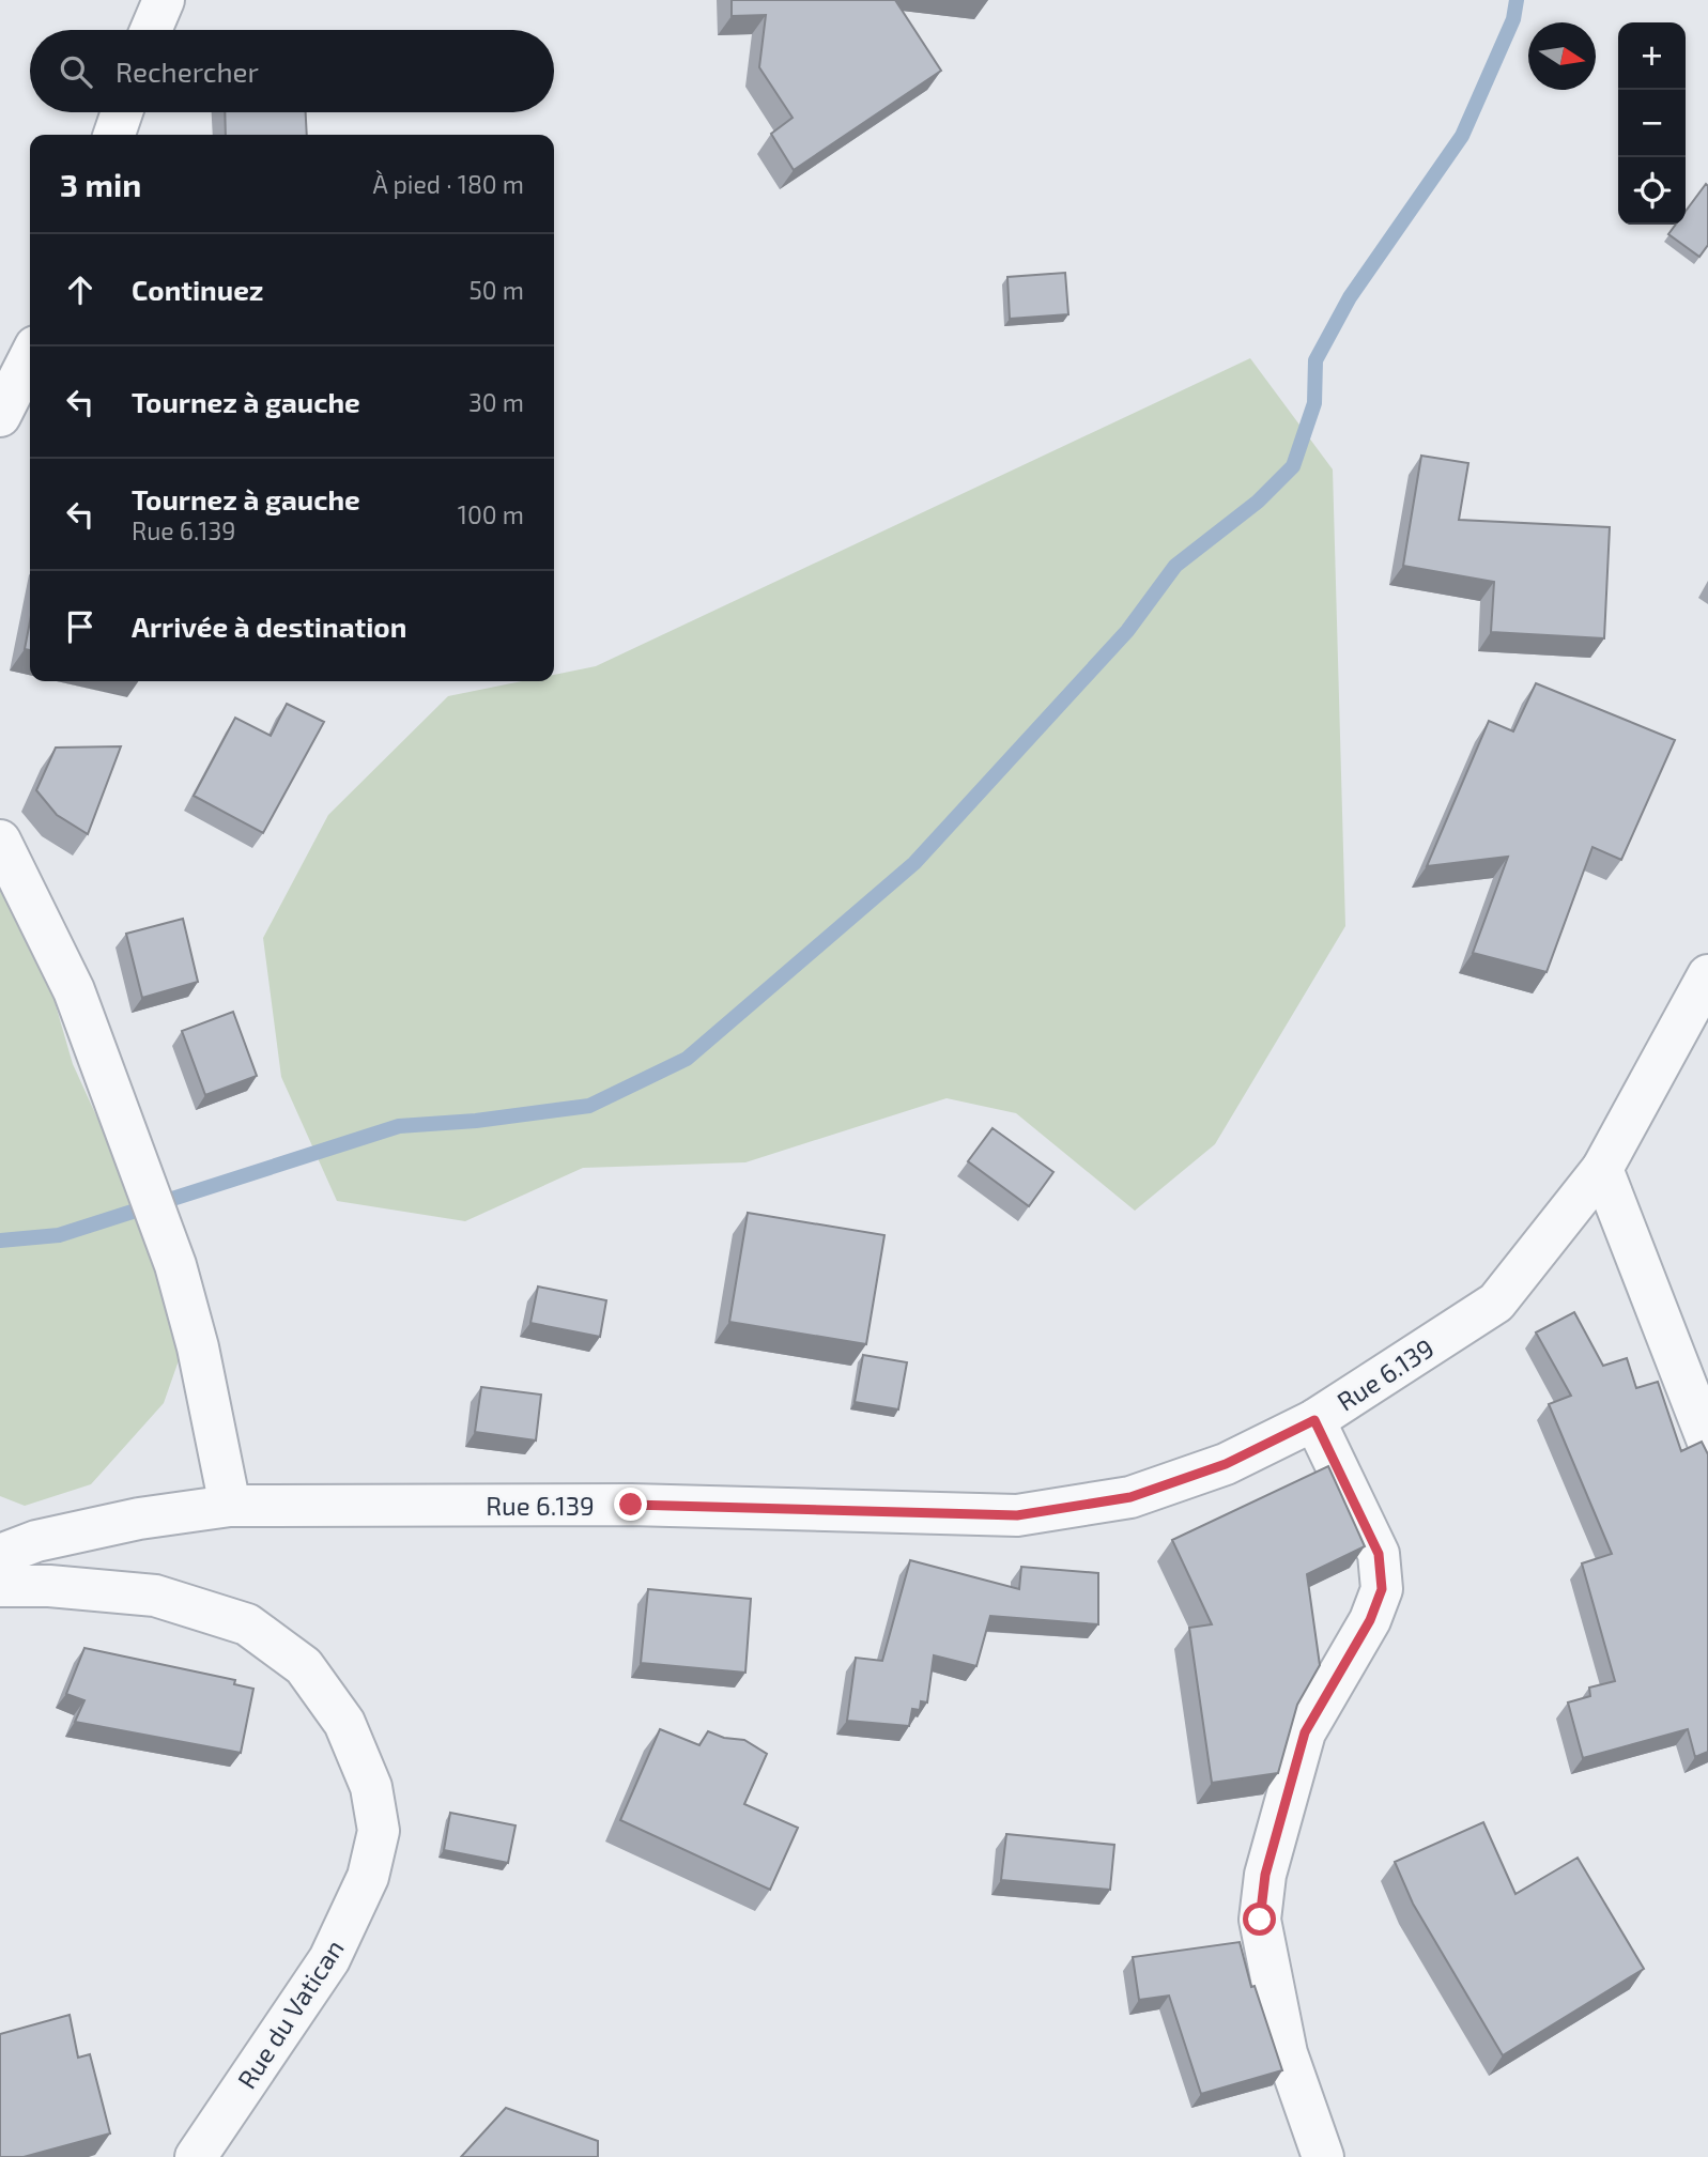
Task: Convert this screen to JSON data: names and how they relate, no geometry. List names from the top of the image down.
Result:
{
  "streets": {
    "street": ["Rue 6.139", "Rue du Vatican"]
  },
  "north": "right",
  "page": {
    "map_buttons": ["+", "−"],
    "search": "Rechercher",
    "heading": ["3 min", "À pied · 180 m"],
    "list": [
      ["Continuez", "50 m"],
      ["Tournez à gauche", "30 m"],
      ["Tournez à gauche", "Rue 6.139", "100 m"],
      "Arrivée à destination"
    ]
  }
}
